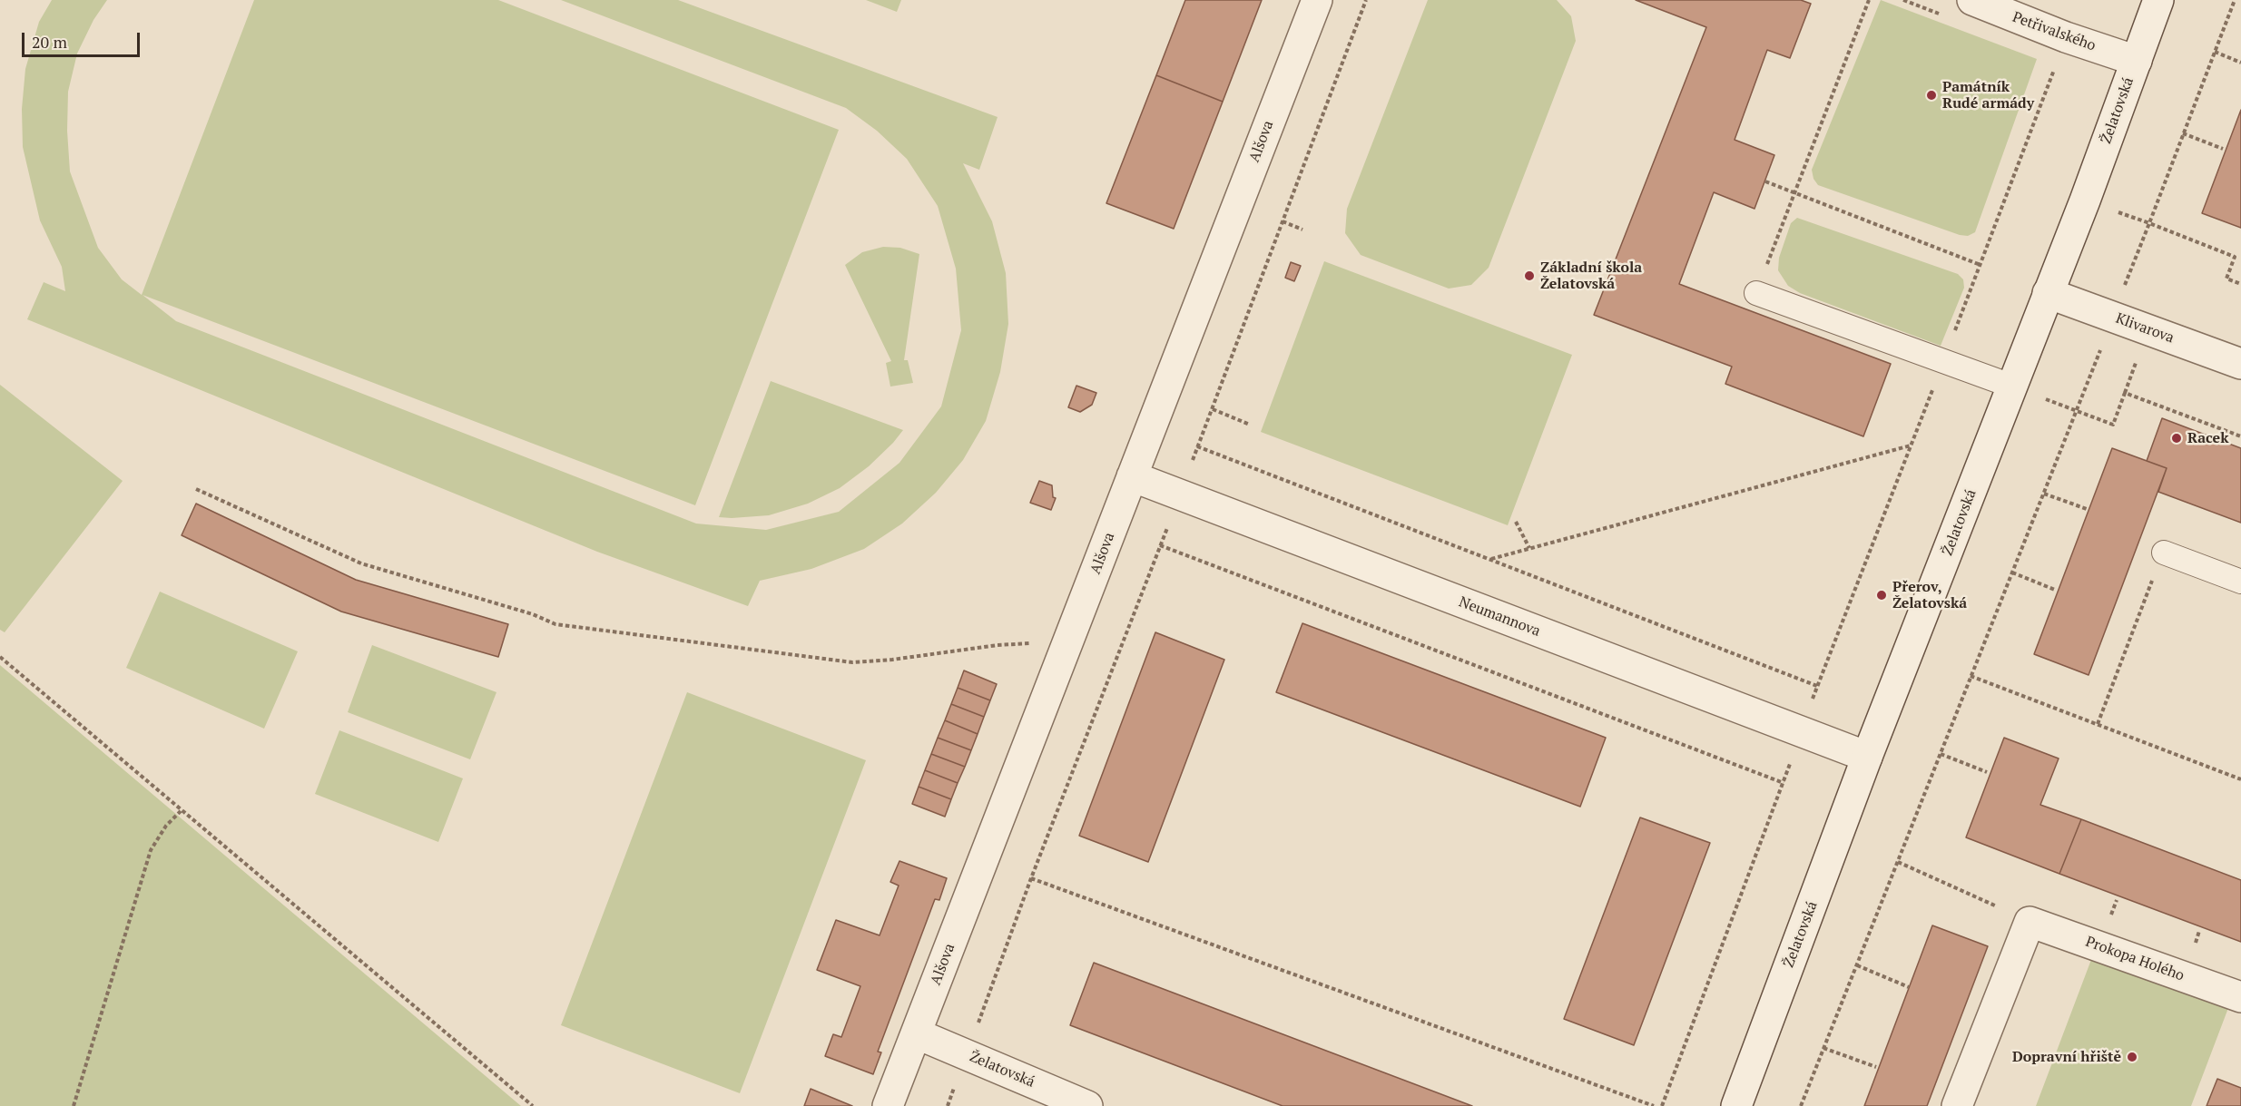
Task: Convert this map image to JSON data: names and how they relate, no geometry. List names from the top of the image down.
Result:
{
  "streets": {
    "street": [
      "Petřivalského",
      "Želatovská",
      "Alšova",
      "Klivarova",
      "Neumannova",
      "Prokopa Holého"
    ]
  },
  "crossings": [
    ["Petřivalského", "Želatovská"],
    ["Želatovská", "Alšova"],
    ["Želatovská", "Klivarova"],
    ["Želatovská", "Neumannova"],
    ["Alšova", "Neumannova"]
  ],
  "places": [
    "Památník Rudé armády",
    "Základní škola Želatovská",
    "Racek",
    "Přerov, Želatovská",
    "Dopravní hřiště"
  ],
  "scale_bar": "20 m"
}
